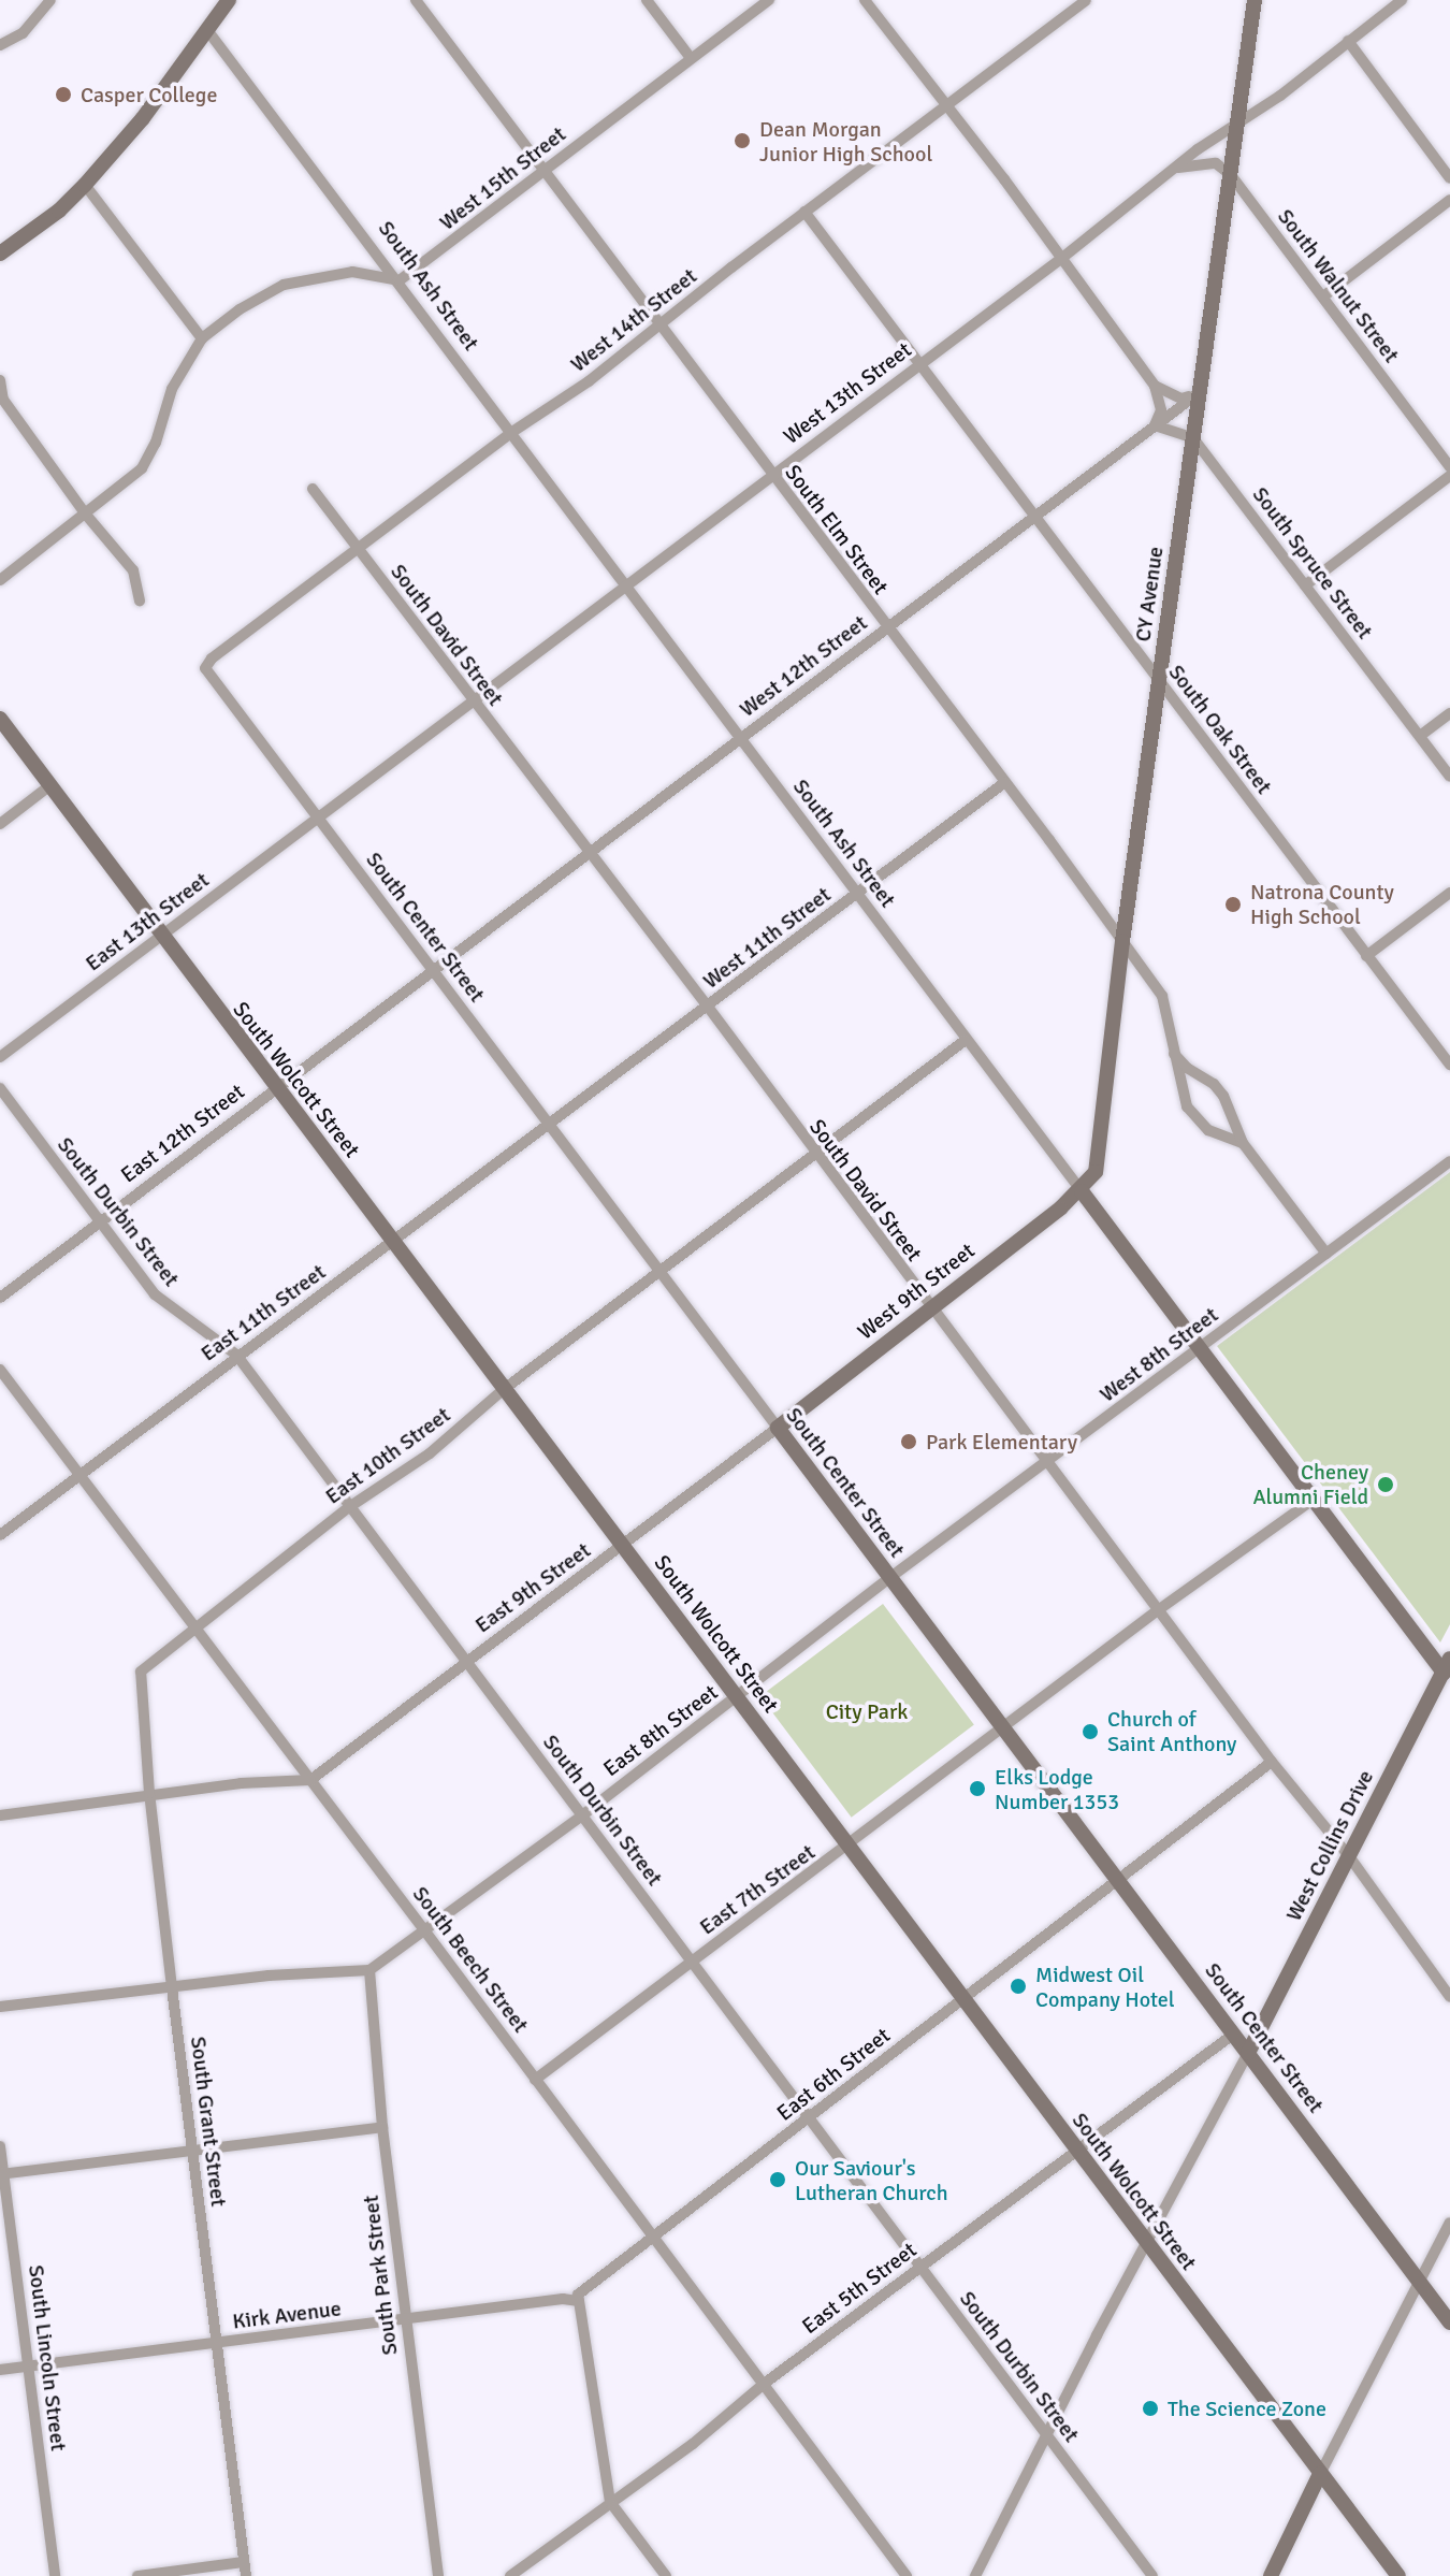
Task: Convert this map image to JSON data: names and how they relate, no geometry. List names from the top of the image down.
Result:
{
  "streets": {
    "main road": [
      "South Ash Street",
      "CY Avenue",
      "South Center Street",
      "South Wolcott Street",
      "West 9th Street",
      "West Collins Drive"
    ],
    "street": [
      "West 15th Street",
      "South Walnut Street",
      "West 14th Street",
      "West 13th Street",
      "South Elm Street",
      "South Spruce Street",
      "South David Street",
      "West 12th Street",
      "South Oak Street",
      "East 13th Street",
      "West 11th Street",
      "East 12th Street",
      "South Durbin Street",
      "East 11th Street",
      "West 8th Street",
      "East 10th Street",
      "East 9th Street",
      "East 8th Street",
      "East 7th Street",
      "South Beech Street",
      "East 6th Street",
      "South Grant Street",
      "South Park Street",
      "East 5th Street",
      "Kirk Avenue",
      "South Lincoln Street"
    ]
  },
  "crossings": [
    ["West 15th Street", "South Ash Street"],
    ["West 15th Street", "South Elm Street"],
    ["South Ash Street", "West 14th Street"],
    ["South Ash Street", "West 13th Street"],
    ["South Ash Street", "CY Avenue"],
    ["South Ash Street", "West 12th Street"],
    ["South Ash Street", "West 11th Street"],
    ["South Ash Street", "West 9th Street"],
    ["South Ash Street", "West 8th Street"],
    ["South Ash Street", "East 10th Street"],
    ["South Ash Street", "West Collins Drive"],
    ["South Ash Street", "East 7th Street"],
    ["South Walnut Street", "CY Avenue"],
    ["West 14th Street", "South Elm Street"],
    ["West 14th Street", "South David Street"],
    ["West 14th Street", "South Oak Street"],
    ["West 14th Street", "South Center Street"],
    ["West 13th Street", "South Elm Street"],
    ["West 13th Street", "CY Avenue"],
    ["West 13th Street", "South David Street"],
    ["West 13th Street", "South Oak Street"],
    ["West 13th Street", "East 13th Street"],
    ["West 13th Street", "South Center Street"],
    ["South Elm Street", "CY Avenue"],
    ["South Elm Street", "West 12th Street"],
    ["South Elm Street", "West 11th Street"],
    ["South Elm Street", "West 8th Street"],
    ["South Spruce Street", "CY Avenue"],
    ["CY Avenue", "West 12th Street"],
    ["CY Avenue", "South Oak Street"],
    ["CY Avenue", "West 9th Street"],
    ["South David Street", "West 12th Street"],
    ["South David Street", "West 11th Street"],
    ["South David Street", "West 9th Street"],
    ["South David Street", "West 8th Street"],
    ["South David Street", "East 10th Street"],
    ["South David Street", "West Collins Drive"],
    ["South David Street", "East 7th Street"],
    ["South David Street", "East 6th Street"],
    ["West 12th Street", "South Oak Street"],
    ["West 12th Street", "South Center Street"],
    ["West 12th Street", "East 12th Street"],
    ["East 13th Street", "South Center Street"],
    ["East 13th Street", "South Wolcott Street"],
    ["South Center Street", "West 11th Street"],
    ["South Center Street", "East 12th Street"],
    ["South Center Street", "West 9th Street"],
    ["South Center Street", "East 11th Street"],
    ["South Center Street", "West 8th Street"],
    ["South Center Street", "East 10th Street"],
    ["South Center Street", "East 9th Street"],
    ["South Center Street", "East 8th Street"],
    ["South Center Street", "West Collins Drive"],
    ["South Center Street", "East 7th Street"],
    ["South Center Street", "East 6th Street"],
    ["South Center Street", "East 5th Street"],
    ["West 11th Street", "East 11th Street"],
    ["South Wolcott Street", "East 12th Street"],
    ["South Wolcott Street", "East 11th Street"],
    ["South Wolcott Street", "East 10th Street"],
    ["South Wolcott Street", "East 9th Street"],
    ["South Wolcott Street", "East 8th Street"],
    ["South Wolcott Street", "East 7th Street"],
    ["South Wolcott Street", "East 6th Street"],
    ["South Wolcott Street", "East 5th Street"],
    ["East 12th Street", "South Durbin Street"],
    ["South Durbin Street", "East 11th Street"],
    ["South Durbin Street", "East 10th Street"],
    ["South Durbin Street", "East 9th Street"],
    ["South Durbin Street", "East 8th Street"],
    ["South Durbin Street", "East 7th Street"],
    ["South Durbin Street", "East 6th Street"],
    ["South Durbin Street", "East 5th Street"],
    ["West 9th Street", "East 9th Street"],
    ["East 11th Street", "South Beech Street"],
    ["West 8th Street", "East 8th Street"],
    ["East 10th Street", "South Beech Street"],
    ["East 10th Street", "South Grant Street"],
    ["East 9th Street", "South Beech Street"],
    ["East 8th Street", "South Beech Street"],
    ["East 8th Street", "South Park Street"],
    ["East 7th Street", "South Beech Street"],
    ["South Beech Street", "East 6th Street"],
    ["South Beech Street", "East 5th Street"],
    ["East 6th Street", "Kirk Avenue"],
    ["South Grant Street", "Kirk Avenue"],
    ["South Park Street", "Kirk Avenue"],
    ["Kirk Avenue", "South Lincoln Street"]
  ],
  "parks": ["City Park"],
  "places": [
    "Casper College",
    "Dean Morgan Junior High School",
    "Natrona County High School",
    "Park Elementary",
    "Cheney Alumni Field",
    "Church of Saint Anthony",
    "Elks Lodge Number 1353",
    "Midwest Oil Company Hotel",
    "Our Saviour's Lutheran Church",
    "The Science Zone"
  ]
}
